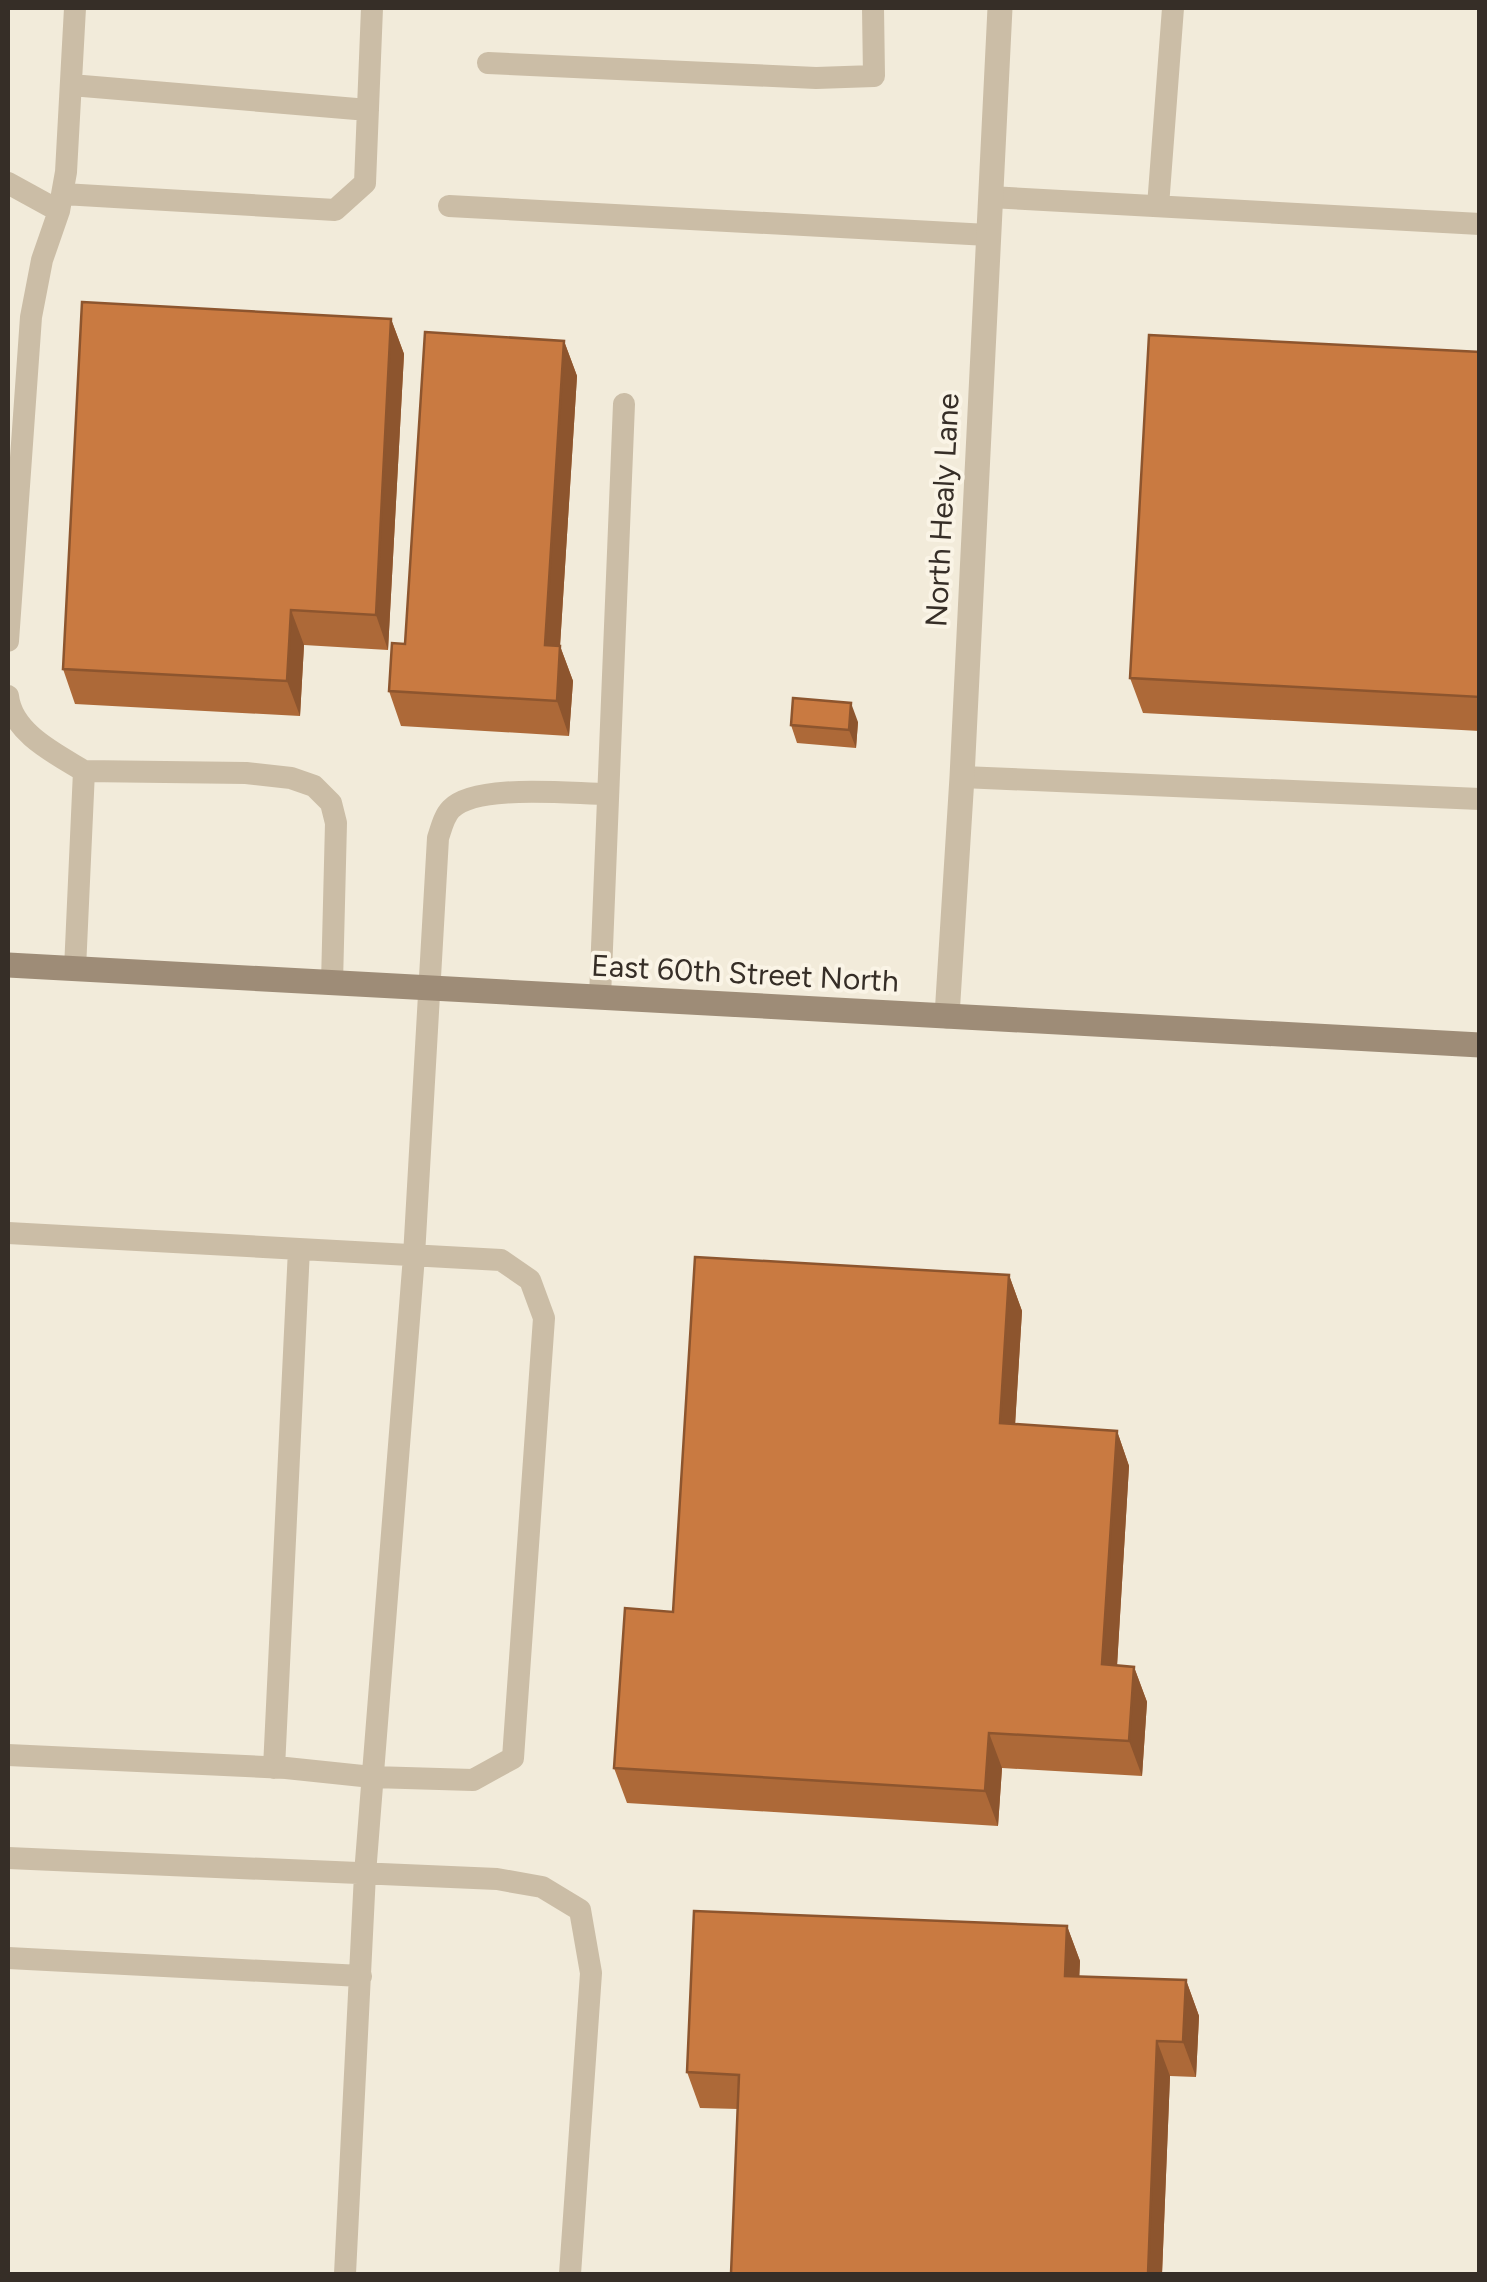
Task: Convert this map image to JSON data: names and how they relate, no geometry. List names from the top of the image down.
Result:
{
  "streets": {
    "main road": ["East 60th Street North"],
    "street": ["North Healy Lane"]
  },
  "crossings": [
    ["North Healy Lane", "East 60th Street North"]
  ]
}
